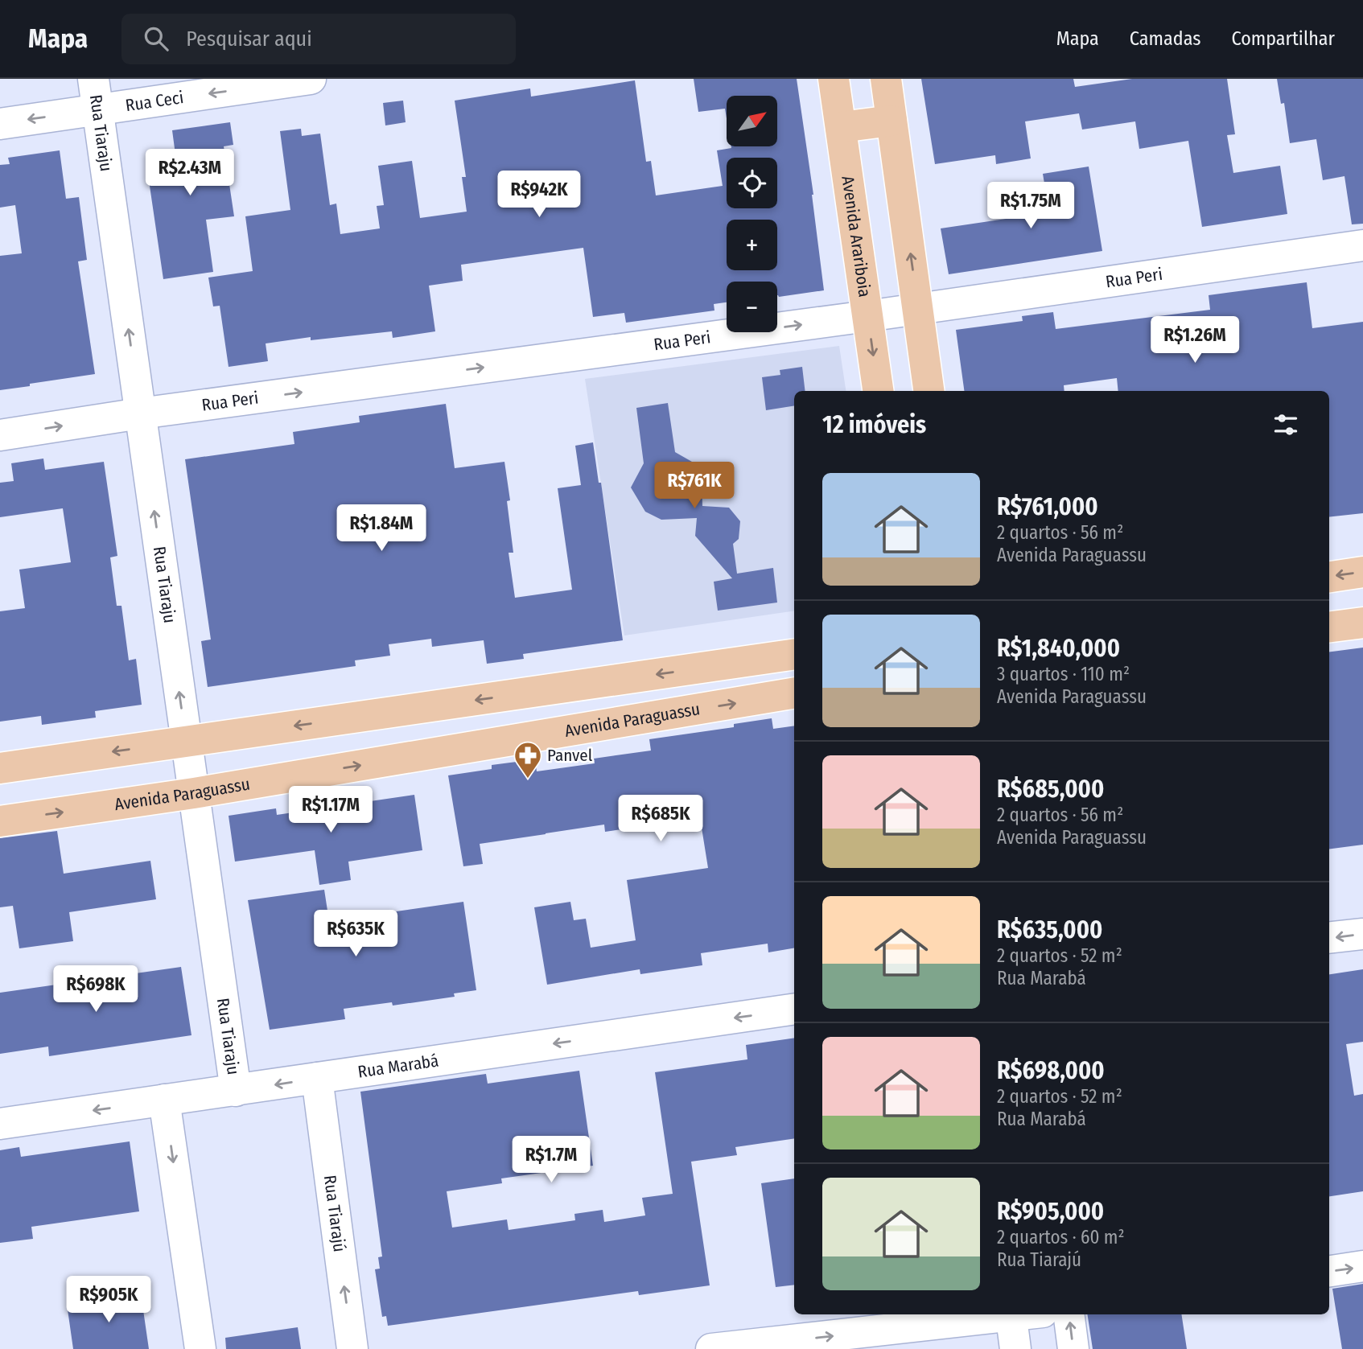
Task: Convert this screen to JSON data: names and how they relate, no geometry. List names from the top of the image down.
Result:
{
  "streets": {
    "main road": ["Avenida Arariboia", "Avenida Paraguassu"],
    "street": [
      "Rua Ceci",
      "Rua Tiaraju",
      "Rua Peri",
      "Rua Marabá",
      "Rua Tiarajú"
    ]
  },
  "crossings": [
    ["Rua Ceci", "Rua Tiaraju"],
    ["Rua Tiaraju", "Rua Peri"],
    ["Rua Tiaraju", "Avenida Paraguassu"],
    ["Rua Tiaraju", "Rua Marabá"],
    ["Avenida Arariboia", "Rua Peri"],
    ["Rua Marabá", "Rua Tiarajú"]
  ],
  "one_way": [
    "Rua Ceci",
    "Rua Tiaraju",
    "Rua Peri",
    "Rua Marabá"
  ],
  "places": {
    "pharmacy": ["Panvel"]
  },
  "north": "top right",
  "page": {
    "header": "Mapa",
    "search": "Pesquisar aqui",
    "nav": ["Mapa", "Camadas", "Compartilhar"],
    "map_buttons": ["+", "−"],
    "price": [
      "R$2.43M",
      "R$942K",
      "R$1.75M",
      "R$1.26M",
      "R$761K",
      "R$1.84M",
      "R$1.17M",
      "R$685K",
      "R$635K",
      "R$698K",
      "R$1.7M",
      "R$905K"
    ],
    "heading": "12 imóveis",
    "list": [
      {
        "name": "R$761,000",
        "note": "2 quartos · 56 m² · Avenida Paraguassu"
      },
      {
        "name": "R$1,840,000",
        "note": "3 quartos · 110 m² · Avenida Paraguassu"
      },
      {
        "name": "R$685,000",
        "note": "2 quartos · 56 m² · Avenida Paraguassu"
      },
      {
        "name": "R$635,000",
        "note": "2 quartos · 52 m² · Rua Marabá"
      },
      {
        "name": "R$698,000",
        "note": "2 quartos · 52 m² · Rua Marabá"
      },
      {
        "name": "R$905,000",
        "note": "2 quartos · 60 m² · Rua Tiarajú"
      }
    ]
  }
}
